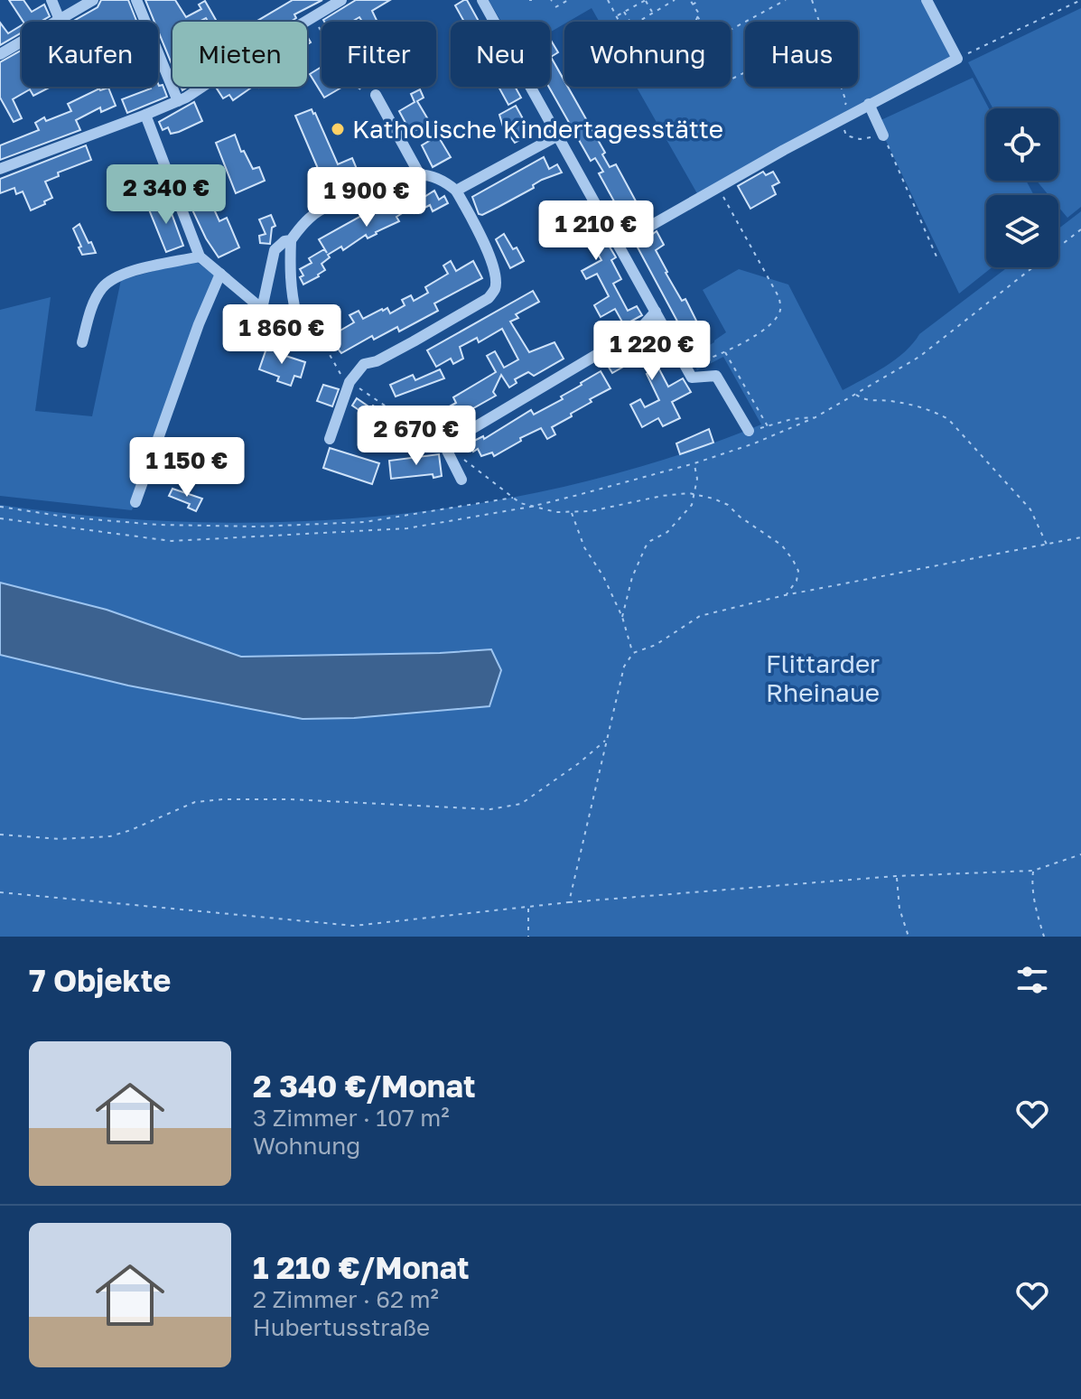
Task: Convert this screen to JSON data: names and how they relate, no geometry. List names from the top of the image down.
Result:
{
  "parks": ["Flittarder Rheinaue"],
  "places": ["Katholische Kindertagesstätte"],
  "page": {
    "chip": [
      "Kaufen",
      "Mieten",
      "Filter",
      "Neu",
      "Wohnung",
      "Haus"
    ],
    "price": [
      "2 340 €",
      "1 900 €",
      "1 210 €",
      "1 860 €",
      "1 220 €",
      "2 670 €",
      "1 150 €"
    ],
    "heading": "7 Objekte",
    "list": [
      {
        "name": "2 340 €/Monat",
        "note": "3 Zimmer · 107 m² · Wohnung"
      },
      {
        "name": "1 210 €/Monat",
        "note": "2 Zimmer · 62 m² · Hubertusstraße"
      }
    ]
  }
}
